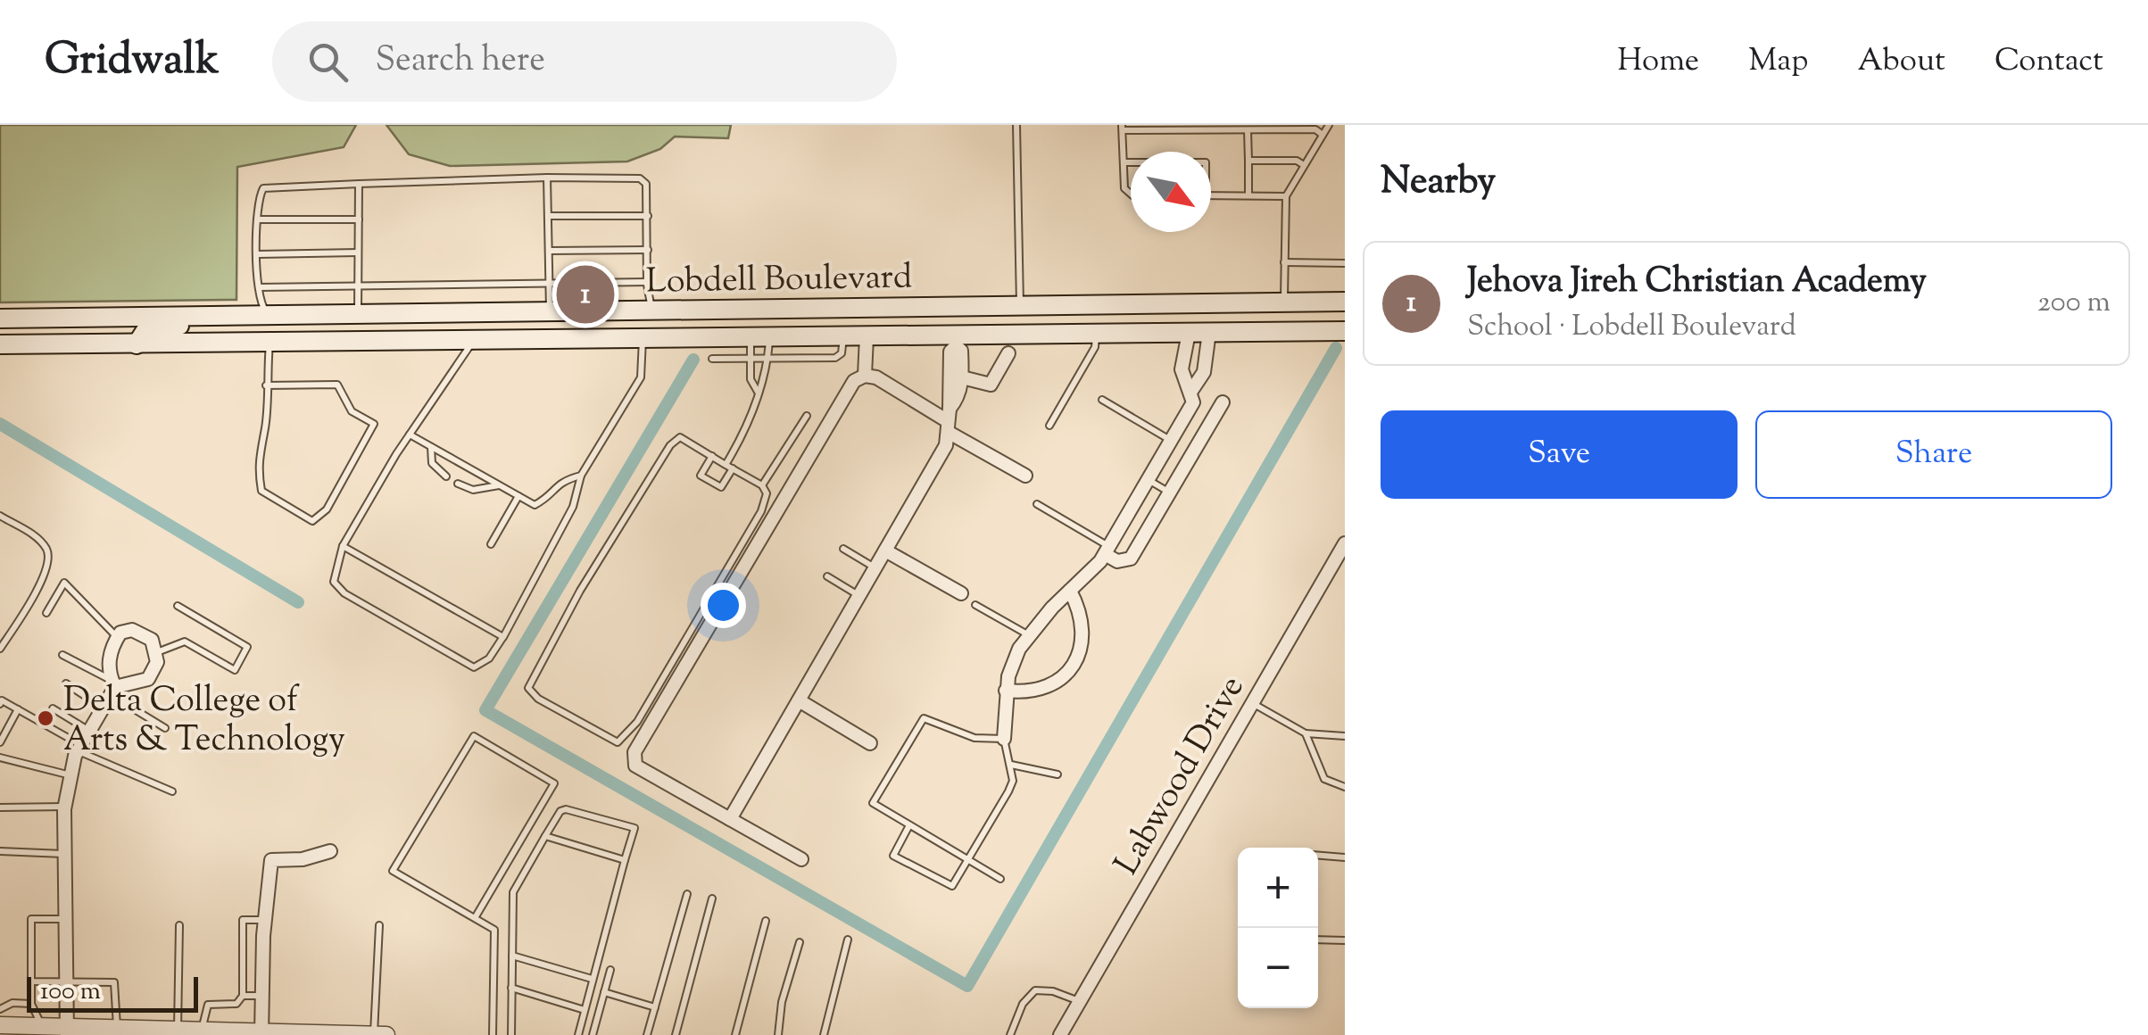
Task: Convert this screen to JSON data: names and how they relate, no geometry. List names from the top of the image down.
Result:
{
  "streets": {
    "main road": ["Lobdell Boulevard"],
    "street": ["Labwood Drive"]
  },
  "places": ["Delta College of Arts & Technology"],
  "scale_bar": "100 m",
  "north": "bottom right",
  "page": {
    "header": "Gridwalk",
    "search": "Search here",
    "nav": [
      "Home",
      "Map",
      "About",
      "Contact"
    ],
    "heading": "Nearby",
    "list": [
      {
        "mark": "1",
        "name": "Jehova Jireh Christian Academy",
        "note": "School · Lobdell Boulevard",
        "value": "200 m"
      }
    ],
    "pins": "1",
    "buttons": ["Save", "Share"],
    "map_buttons": ["+", "−"],
    "scale": "100 m"
  }
}
